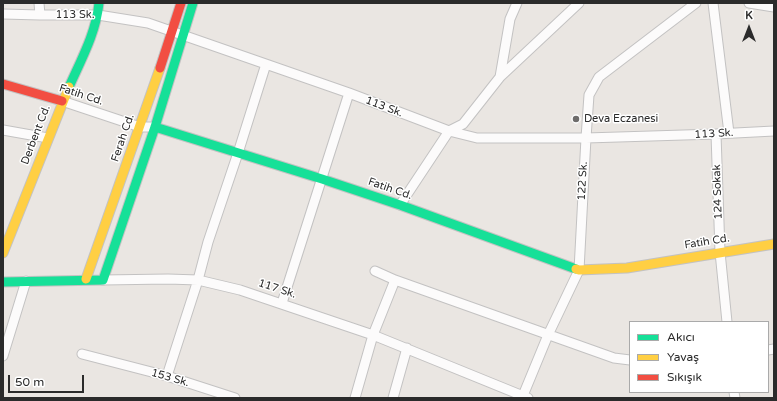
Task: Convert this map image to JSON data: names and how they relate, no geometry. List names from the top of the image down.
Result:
{
  "streets": {
    "street": [
      "113 Sk.",
      "Fatih Cd.",
      "Derbent Cd.",
      "Ferah Cd.",
      "122 Sk.",
      "124 Sokak",
      "117 Sk.",
      "153 Sk."
    ]
  },
  "crossings": [
    ["113 Sk.", "Derbent Cd."],
    ["113 Sk.", "Ferah Cd."],
    ["113 Sk.", "122 Sk."],
    ["113 Sk.", "124 Sokak"],
    ["Fatih Cd.", "Derbent Cd."],
    ["Fatih Cd.", "Ferah Cd."],
    ["Fatih Cd.", "122 Sk."],
    ["Fatih Cd.", "124 Sokak"],
    ["Ferah Cd.", "117 Sk."],
    ["122 Sk.", "117 Sk."]
  ],
  "places": ["Deva Eczanesi"],
  "legend": ["Akıcı", "Yavaş", "Sıkışık"],
  "scale_bar": "50 m",
  "north": "top"
}
